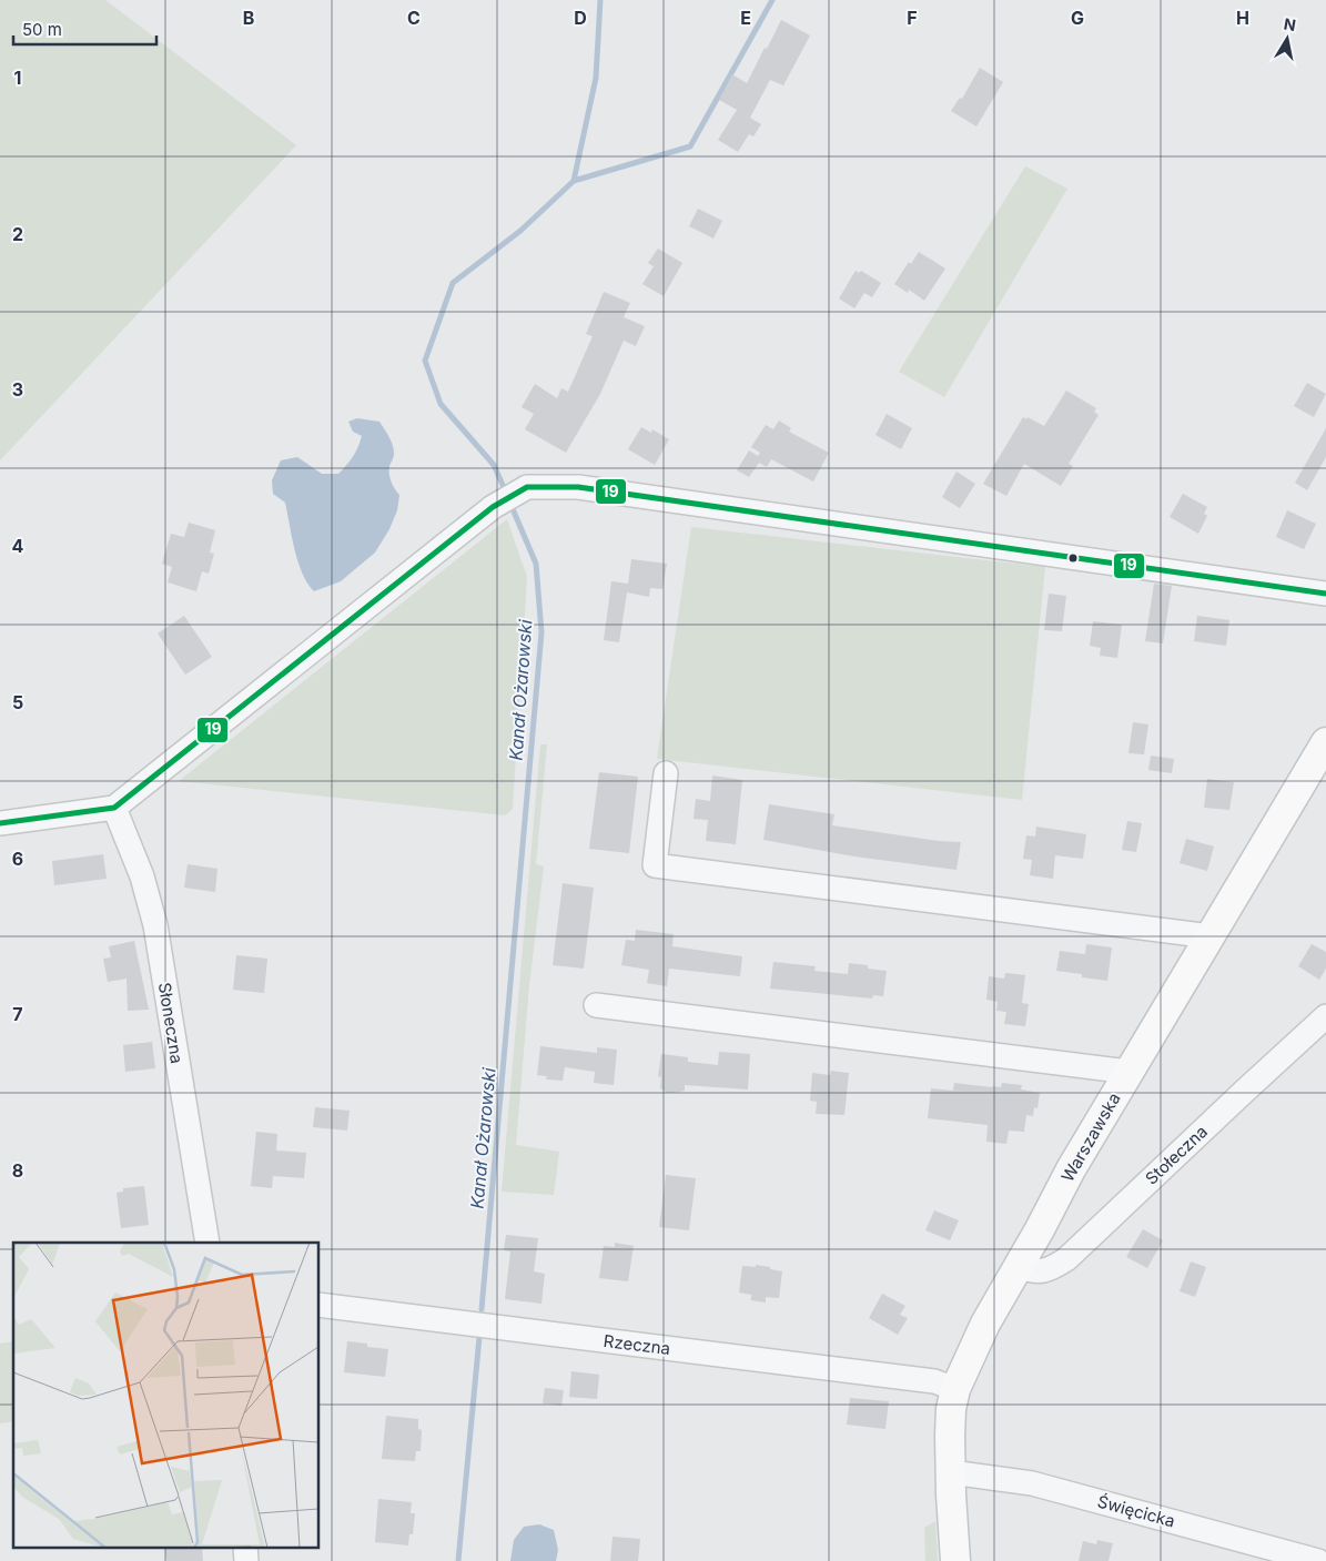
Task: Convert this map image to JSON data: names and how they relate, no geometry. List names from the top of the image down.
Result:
{
  "streets": {
    "main road": ["Warszawska"],
    "street": [
      "Słoneczna",
      "Stołeczna",
      "Rzeczna",
      "Święcicka"
    ]
  },
  "crossings": [
    ["Warszawska", "Stołeczna"],
    ["Warszawska", "Rzeczna"],
    ["Warszawska", "Święcicka"]
  ],
  "water": ["Kanał Ożarowski"],
  "lines": ["transit line 19"],
  "scale_bar": "50 m",
  "north": "top",
  "grid": {
    "columns": [
      "B",
      "C",
      "D",
      "E",
      "F",
      "G",
      "H"
    ],
    "rows": [
      "1",
      "2",
      "3",
      "4",
      "5",
      "6",
      "7",
      "8"
    ]
  }
}
